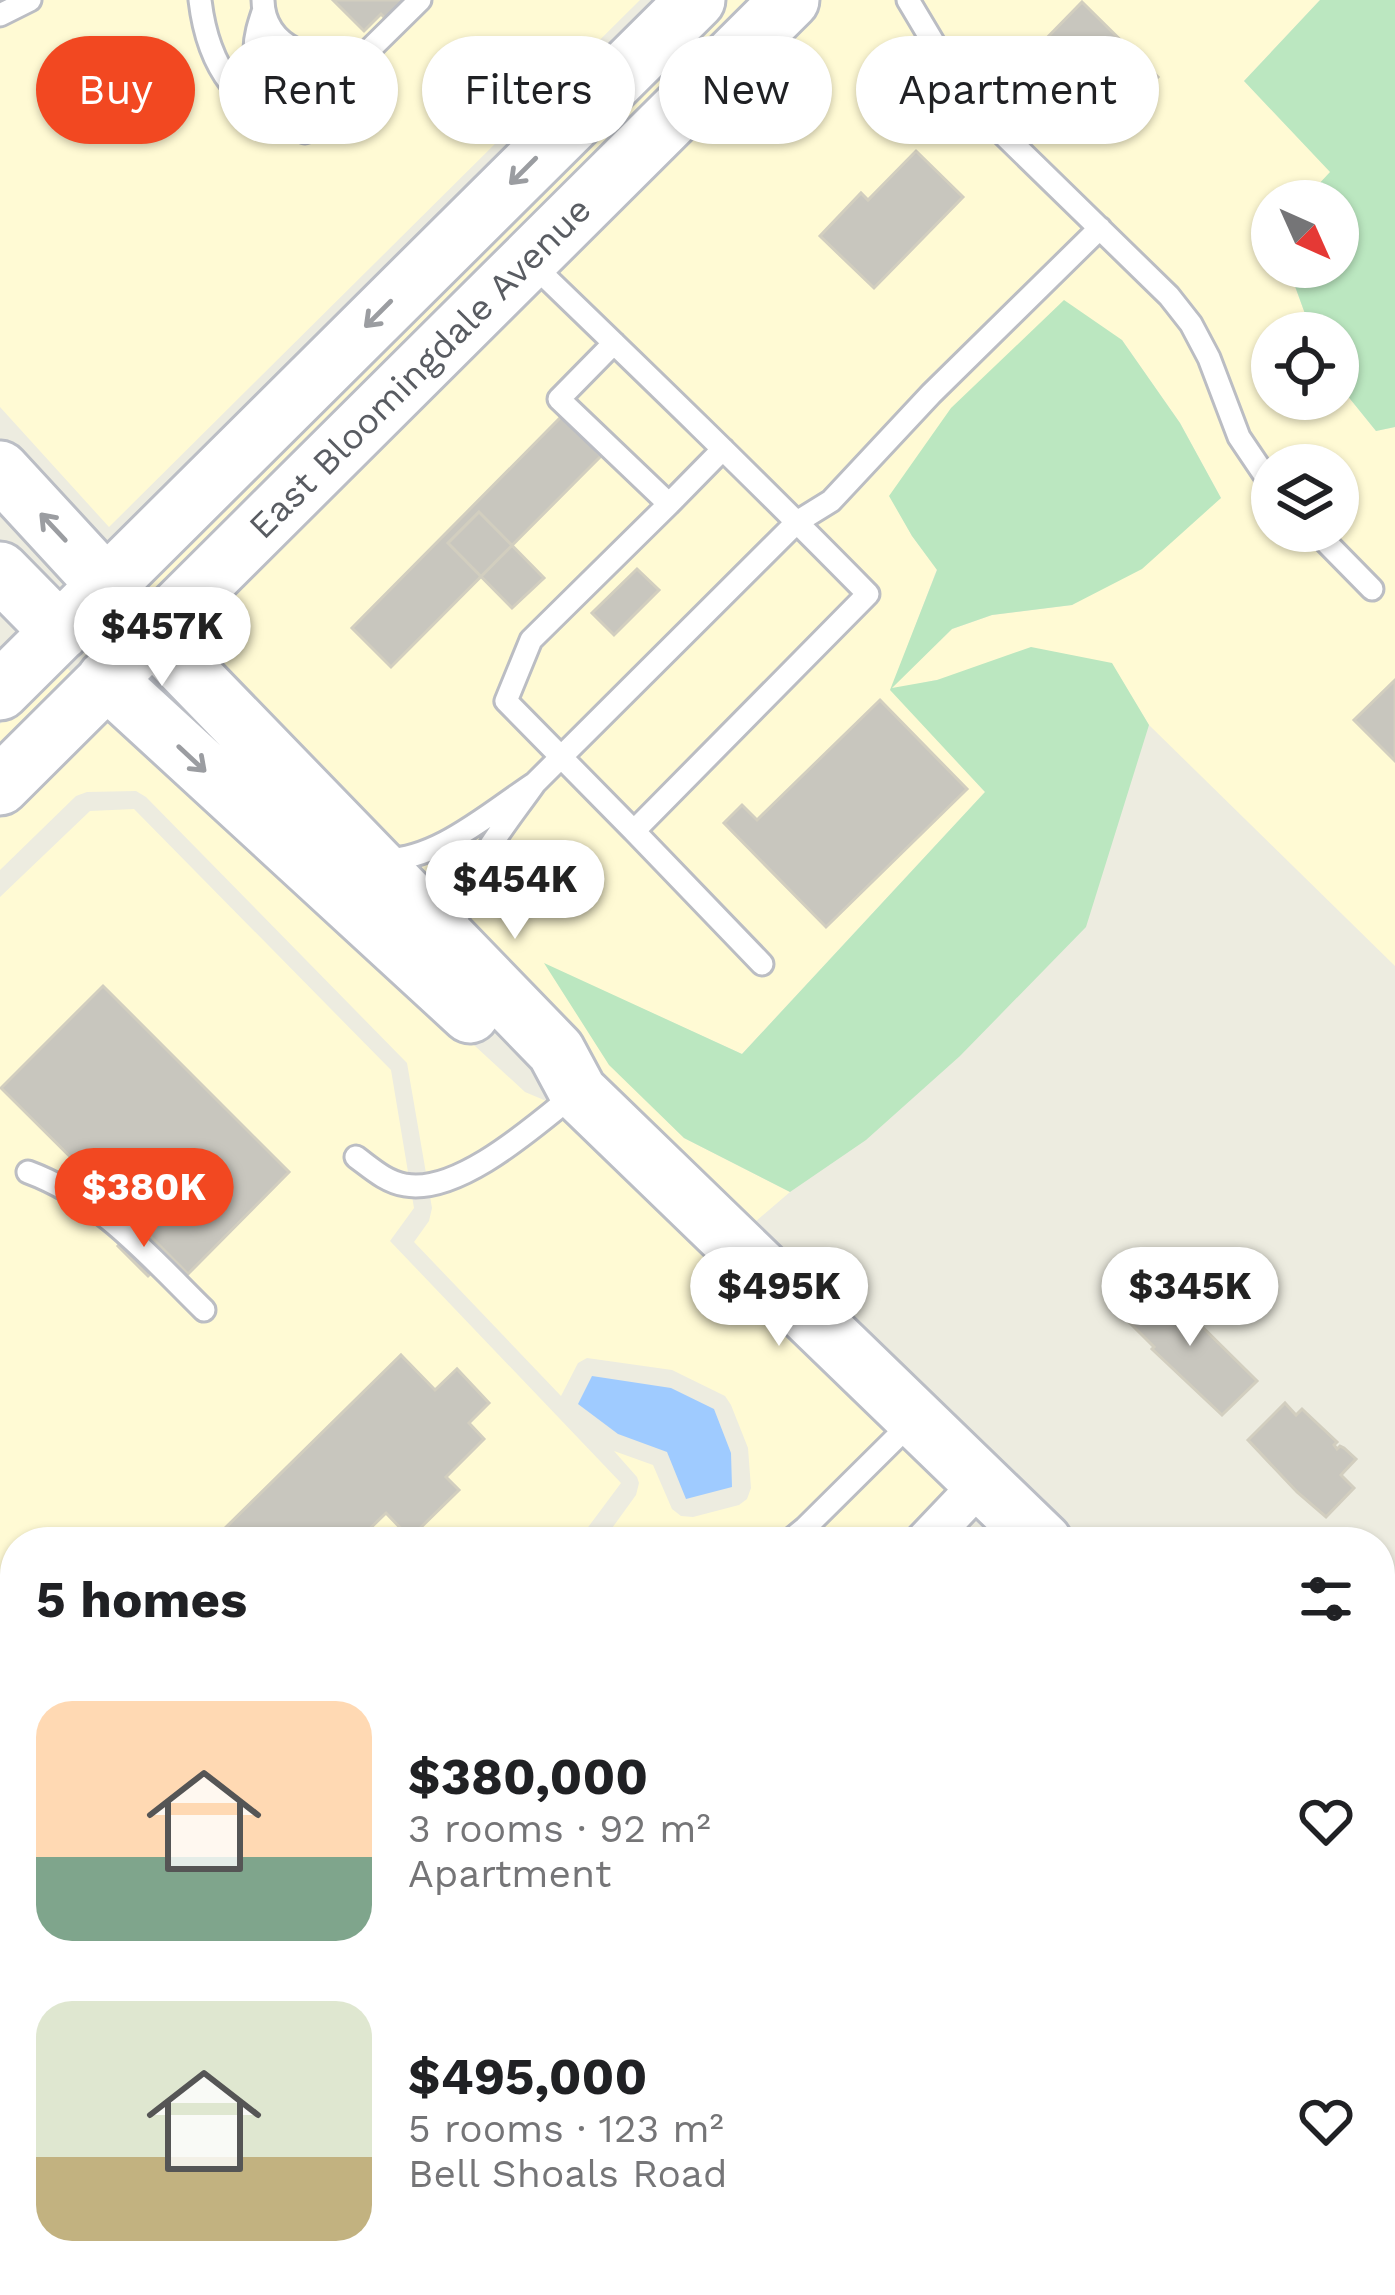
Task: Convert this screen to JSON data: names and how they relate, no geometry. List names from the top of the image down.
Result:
{
  "streets": {
    "main road": ["East Bloomingdale Avenue"]
  },
  "north": "bottom right",
  "page": {
    "chip": [
      "Buy",
      "Rent",
      "Filters",
      "New",
      "Apartment"
    ],
    "price": [
      "$457K",
      "$454K",
      "$380K",
      "$495K",
      "$345K"
    ],
    "heading": "5 homes",
    "list": [
      {
        "name": "$380,000",
        "note": "3 rooms · 92 m² · Apartment"
      },
      {
        "name": "$495,000",
        "note": "5 rooms · 123 m² · Bell Shoals Road"
      }
    ]
  }
}
